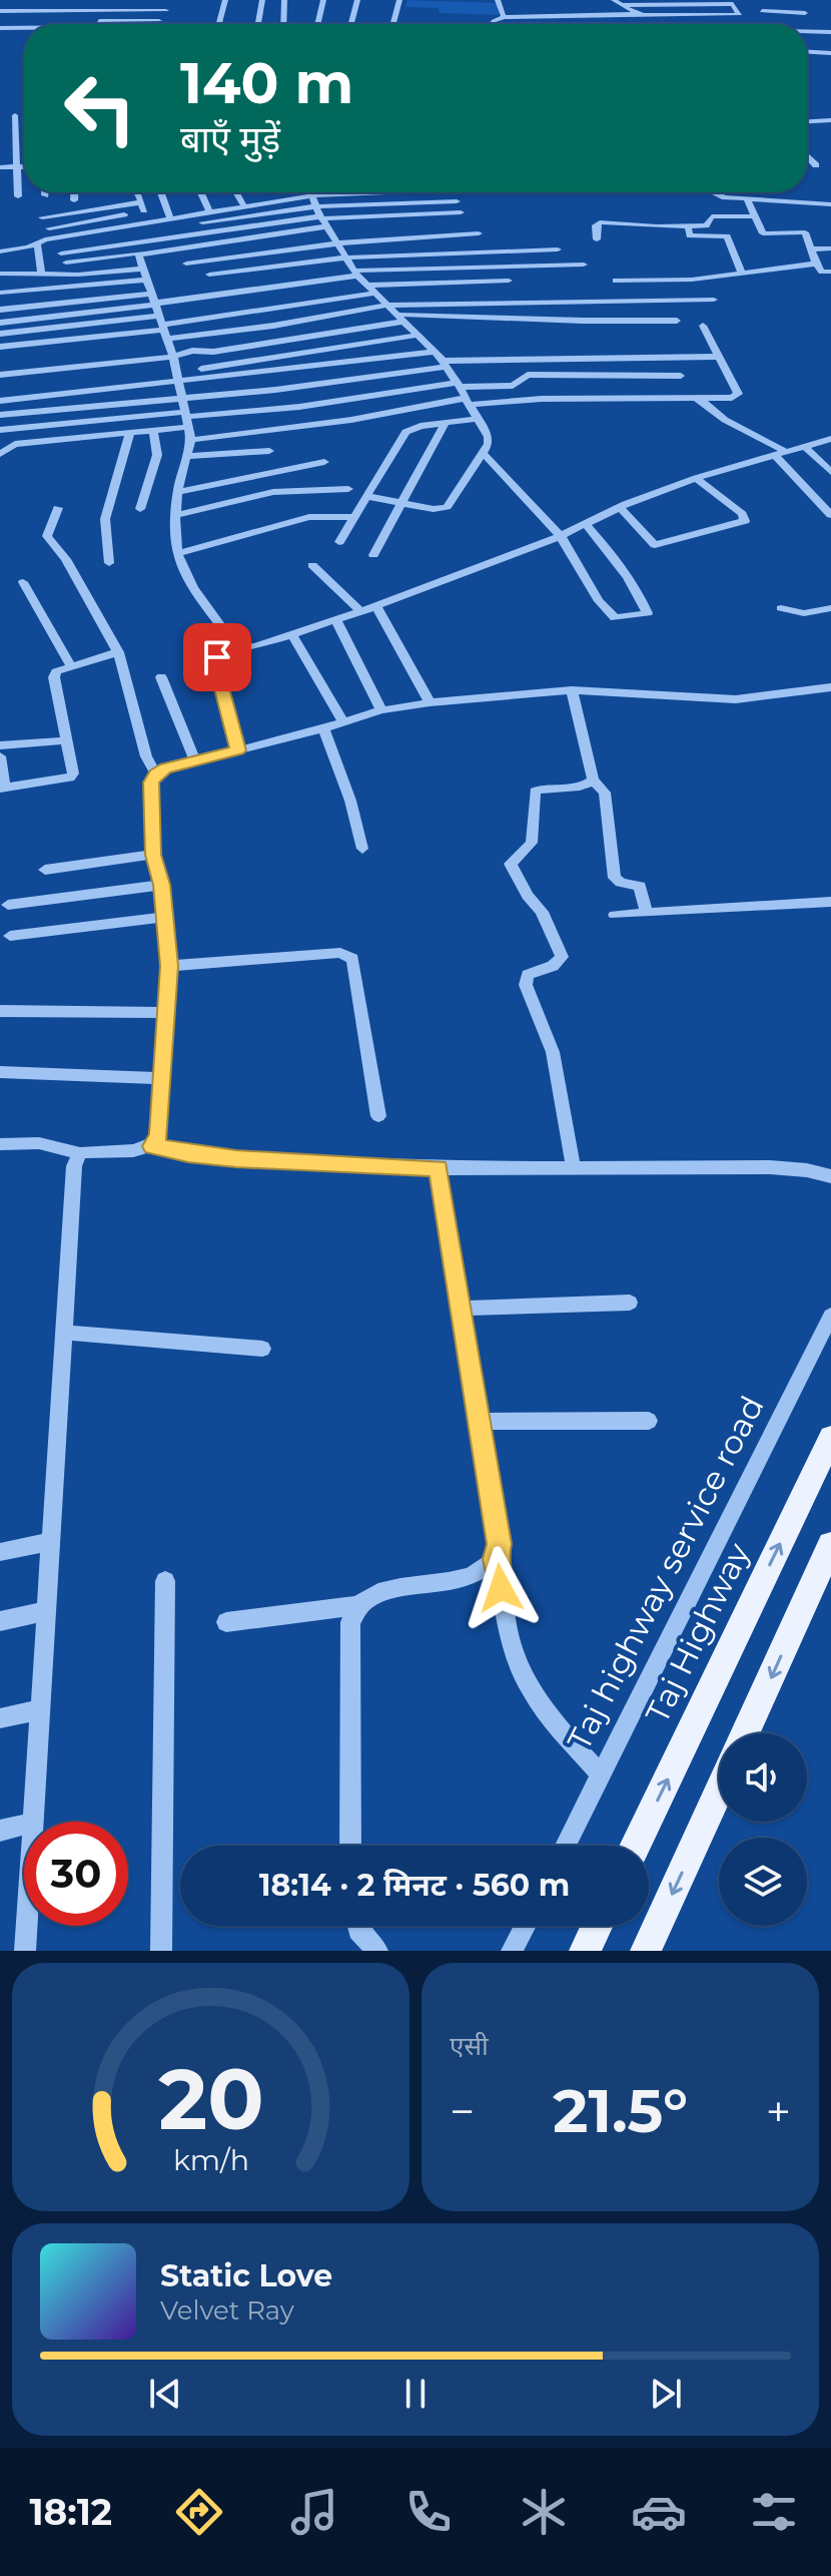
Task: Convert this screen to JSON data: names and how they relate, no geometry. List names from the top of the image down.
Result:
{
  "streets": {
    "main road": ["Taj Highway"],
    "street": ["Taj highway service road"]
  },
  "page": {
    "turn": ["140 m", "बाएँ मुड़ें"],
    "limit": "30",
    "trip": "18:14 · 2 मिनट · 560 m",
    "tile": "एसी",
    "heat": ["−", "21.5°", "+"],
    "song": ["Static Love", "Velvet Ray"],
    "tabs": "18:12",
    "gauge": ["20", "km/h"]
  }
}
